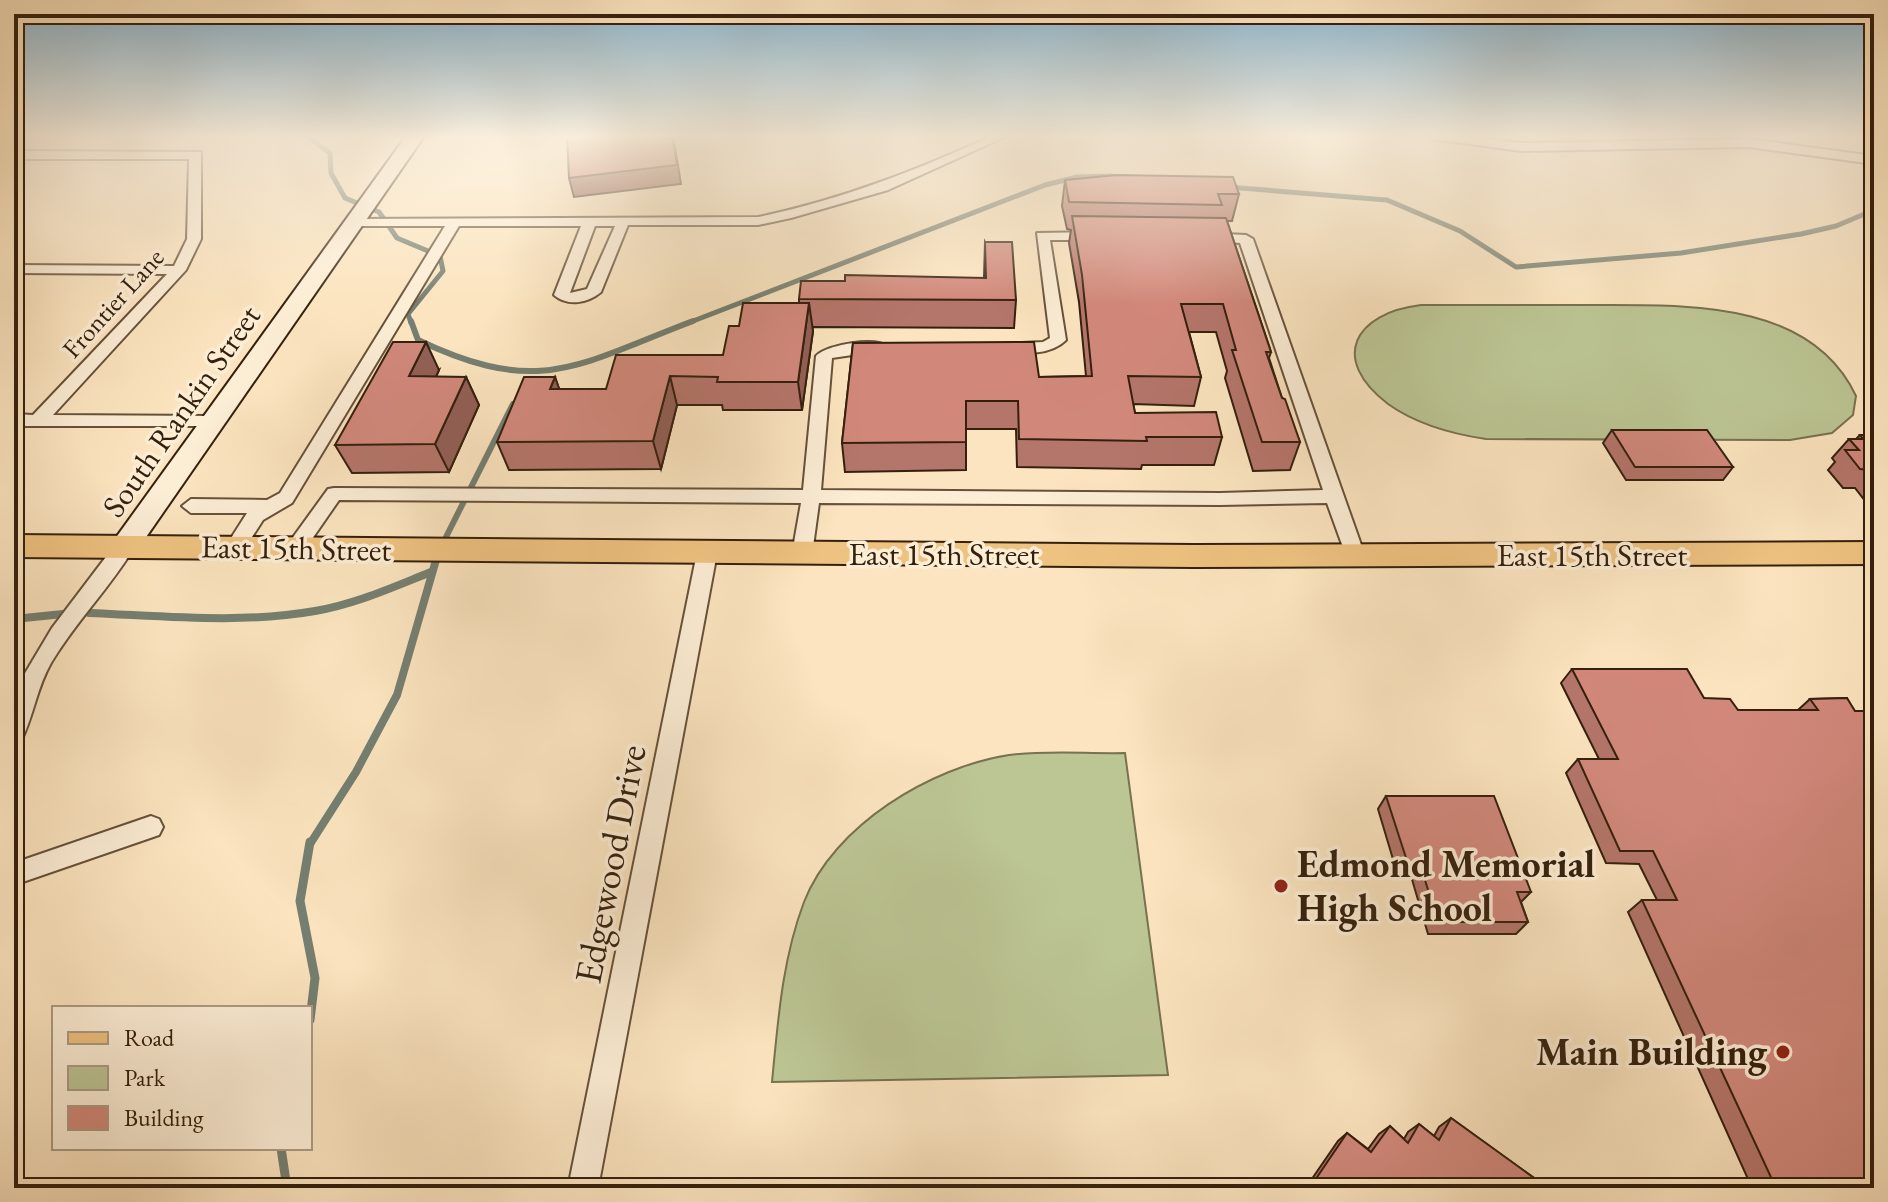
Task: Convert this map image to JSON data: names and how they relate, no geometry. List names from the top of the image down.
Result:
{
  "streets": {
    "main road": ["East 15th Street"],
    "street": ["Frontier Lane", "South Rankin Street", "Edgewood Drive"]
  },
  "crossings": [
    ["South Rankin Street", "East 15th Street"],
    ["East 15th Street", "Edgewood Drive"]
  ],
  "places": ["Edmond Memorial High School", "Main Building"],
  "legend": ["Road", "Park", "Building"]
}
